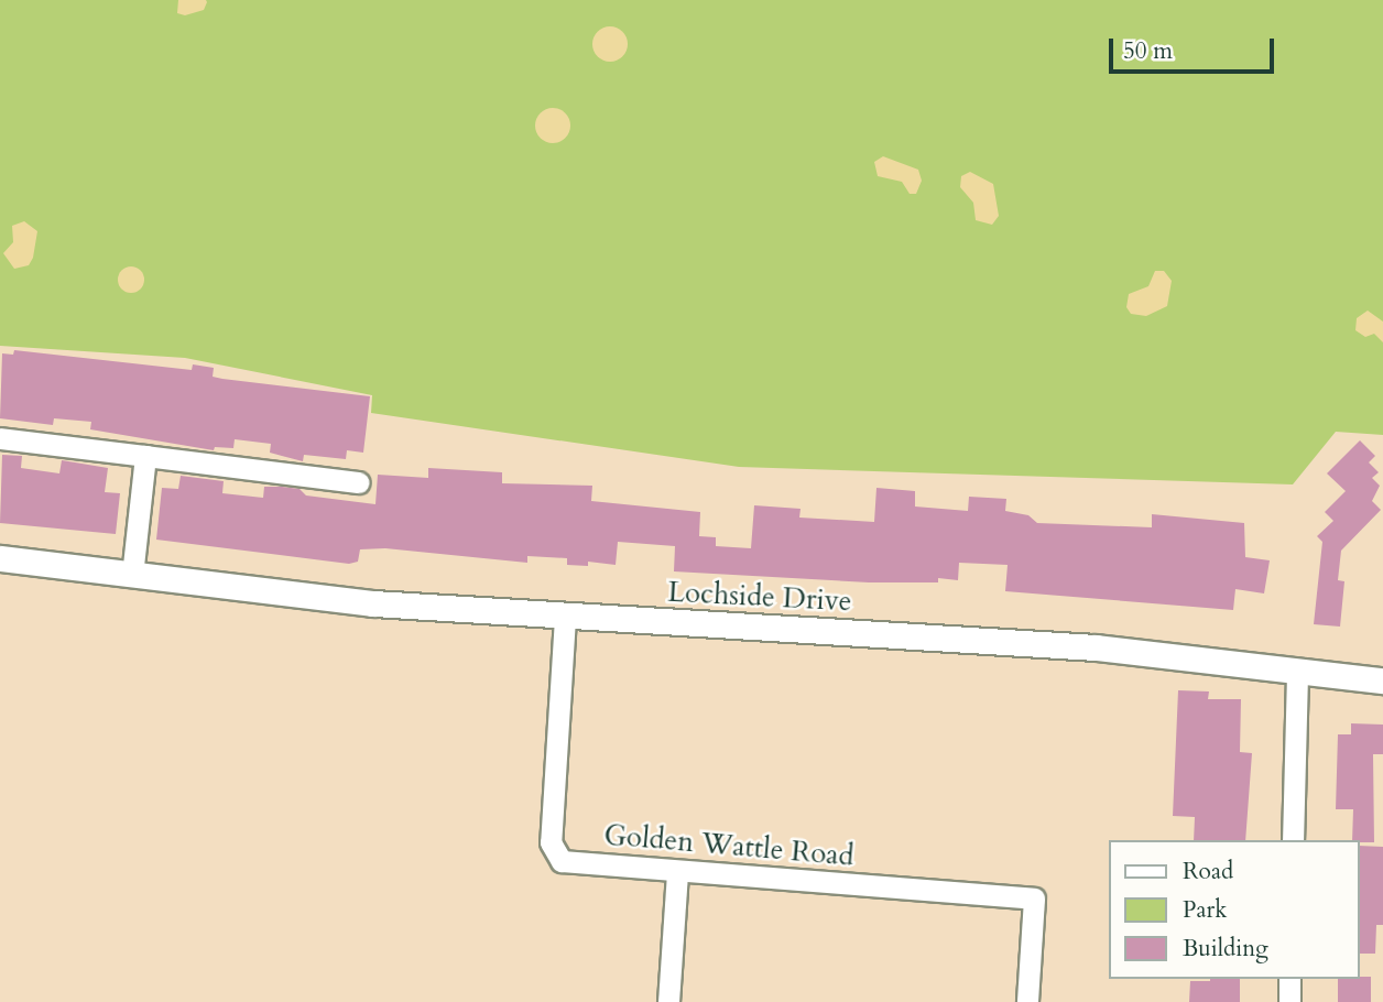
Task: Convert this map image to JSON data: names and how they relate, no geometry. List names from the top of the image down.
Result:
{
  "streets": {
    "street": ["Lochside Drive", "Golden Wattle Road"]
  },
  "crossings": [
    ["Lochside Drive", "Golden Wattle Road"]
  ],
  "legend": ["Road", "Park", "Building"],
  "scale_bar": "50 m"
}
